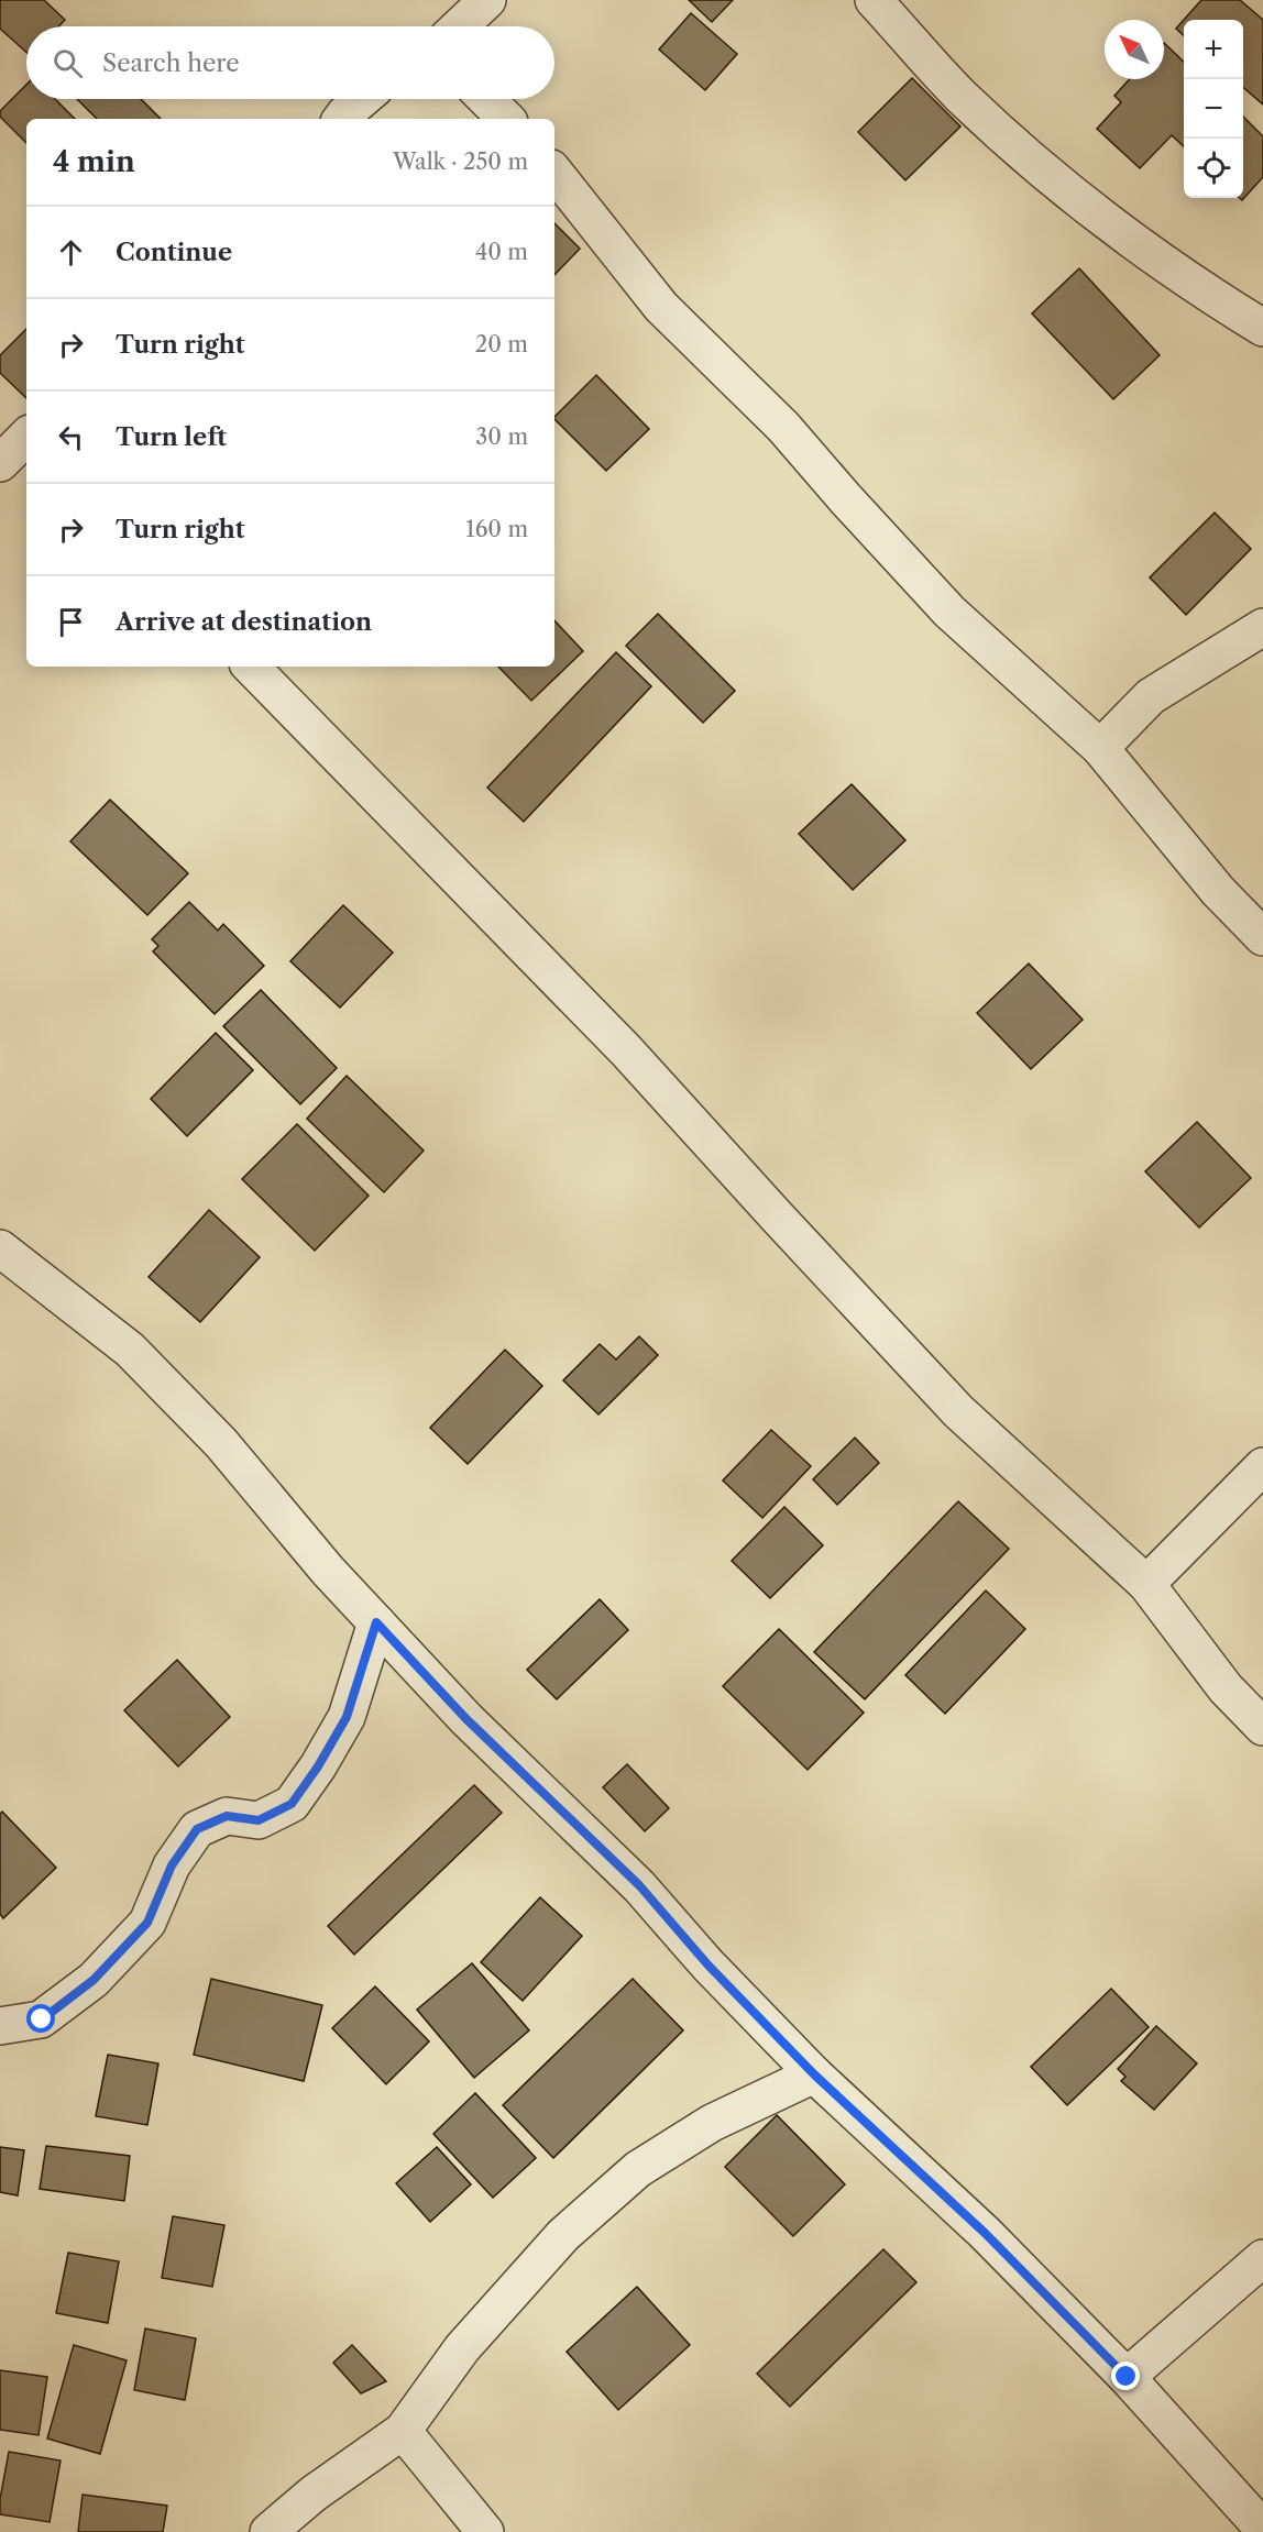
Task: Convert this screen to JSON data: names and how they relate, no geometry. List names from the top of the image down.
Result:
{
  "north": "top left",
  "page": {
    "map_buttons": ["+", "−"],
    "search": "Search here",
    "heading": ["4 min", "Walk · 250 m"],
    "list": [
      ["Continue", "40 m"],
      ["Turn right", "20 m"],
      ["Turn left", "30 m"],
      ["Turn right", "160 m"],
      "Arrive at destination"
    ]
  }
}
